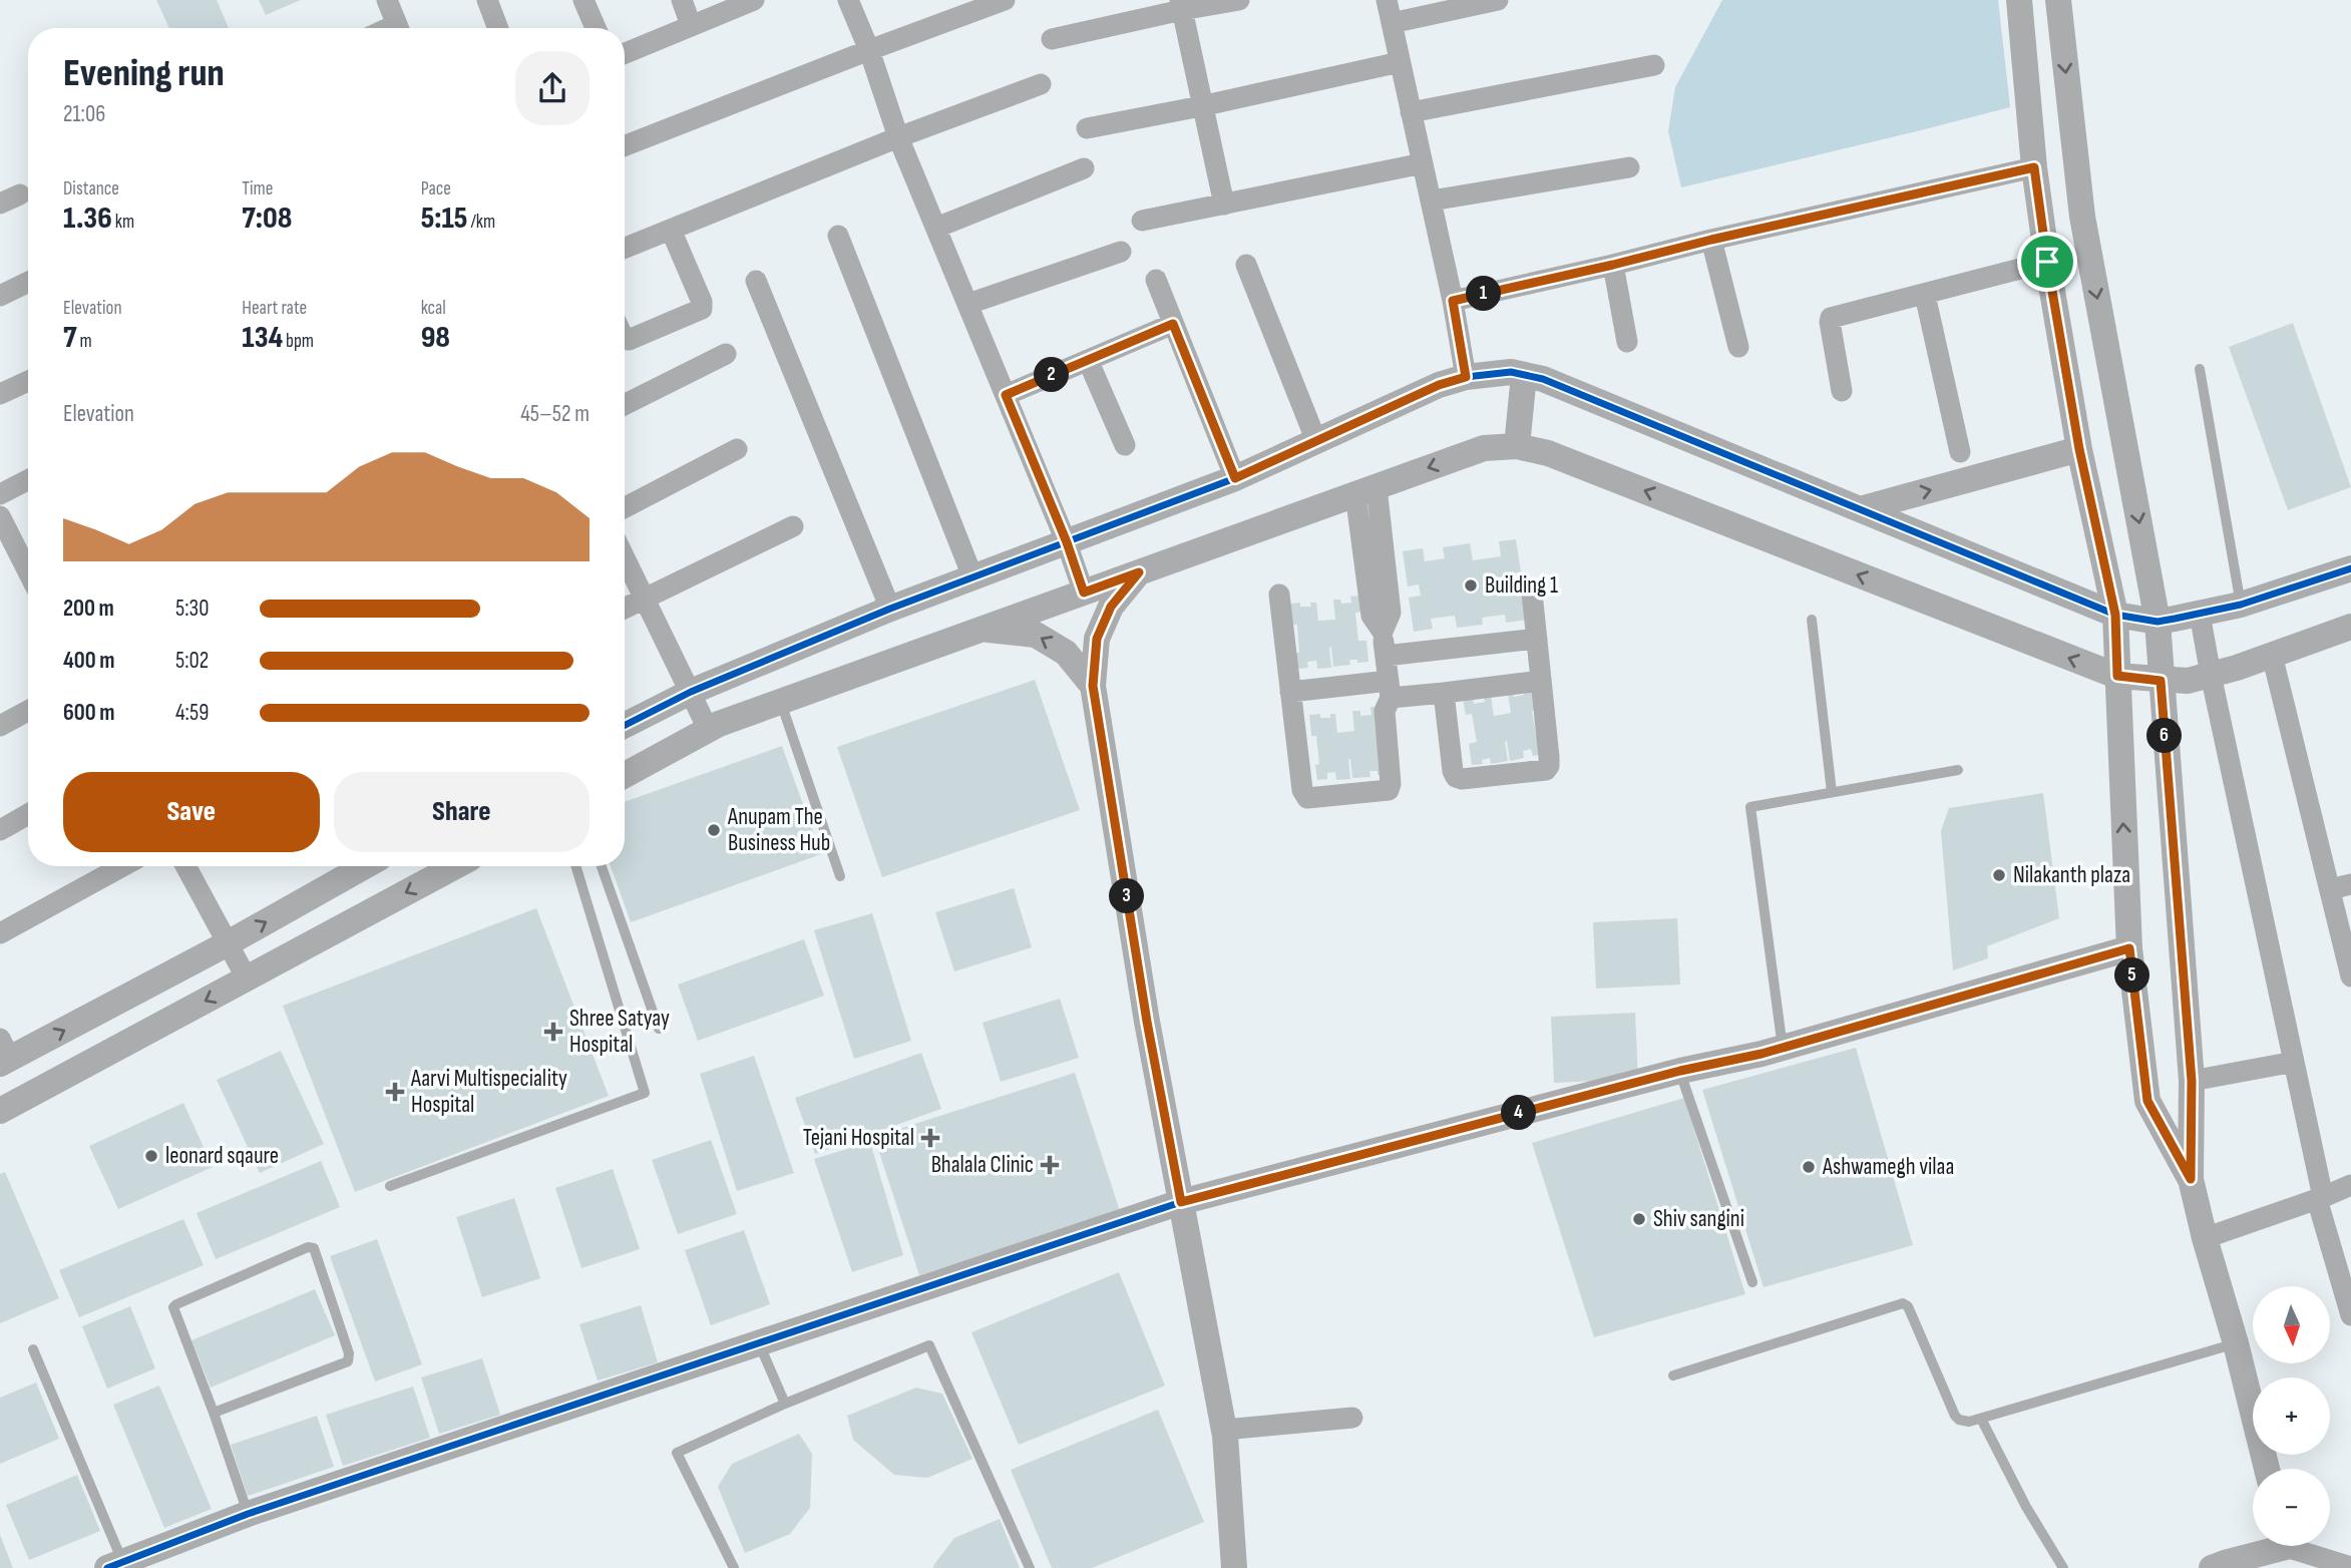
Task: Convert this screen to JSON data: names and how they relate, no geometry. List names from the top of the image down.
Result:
{
  "places": {
    "other": [
      "Building 1",
      "Anupam The Business Hub",
      "Nilakanth plaza",
      "leonard sqaure",
      "Ashwamegh vilaa",
      "Shiv sangini"
    ],
    "health": [
      "Shree Satyay Hospital",
      "Aarvi Multispeciality Hospital",
      "Tejani Hospital",
      "Bhalala Clinic"
    ]
  },
  "north": "bottom",
  "page": {
    "heading": ["Evening run", "21:06"],
    "stats": [
      ["Distance", "1.36 km"],
      ["Time", "7:08"],
      ["Pace", "5:15 /km"],
      ["Elevation", "7 m"],
      ["Heart rate", "134 bpm"],
      ["kcal", "98"]
    ],
    "pins": [
      "1",
      "2",
      "6",
      "3",
      "5",
      "4"
    ],
    "chart": ["Elevation", "45–52 m"],
    "list": [
      {
        "name": "200 m",
        "note": "5:30"
      },
      {
        "name": "400 m",
        "note": "5:02"
      },
      {
        "name": "600 m",
        "note": "4:59"
      }
    ],
    "buttons": ["Save", "Share"],
    "map_buttons": ["+", "−"]
  }
}
